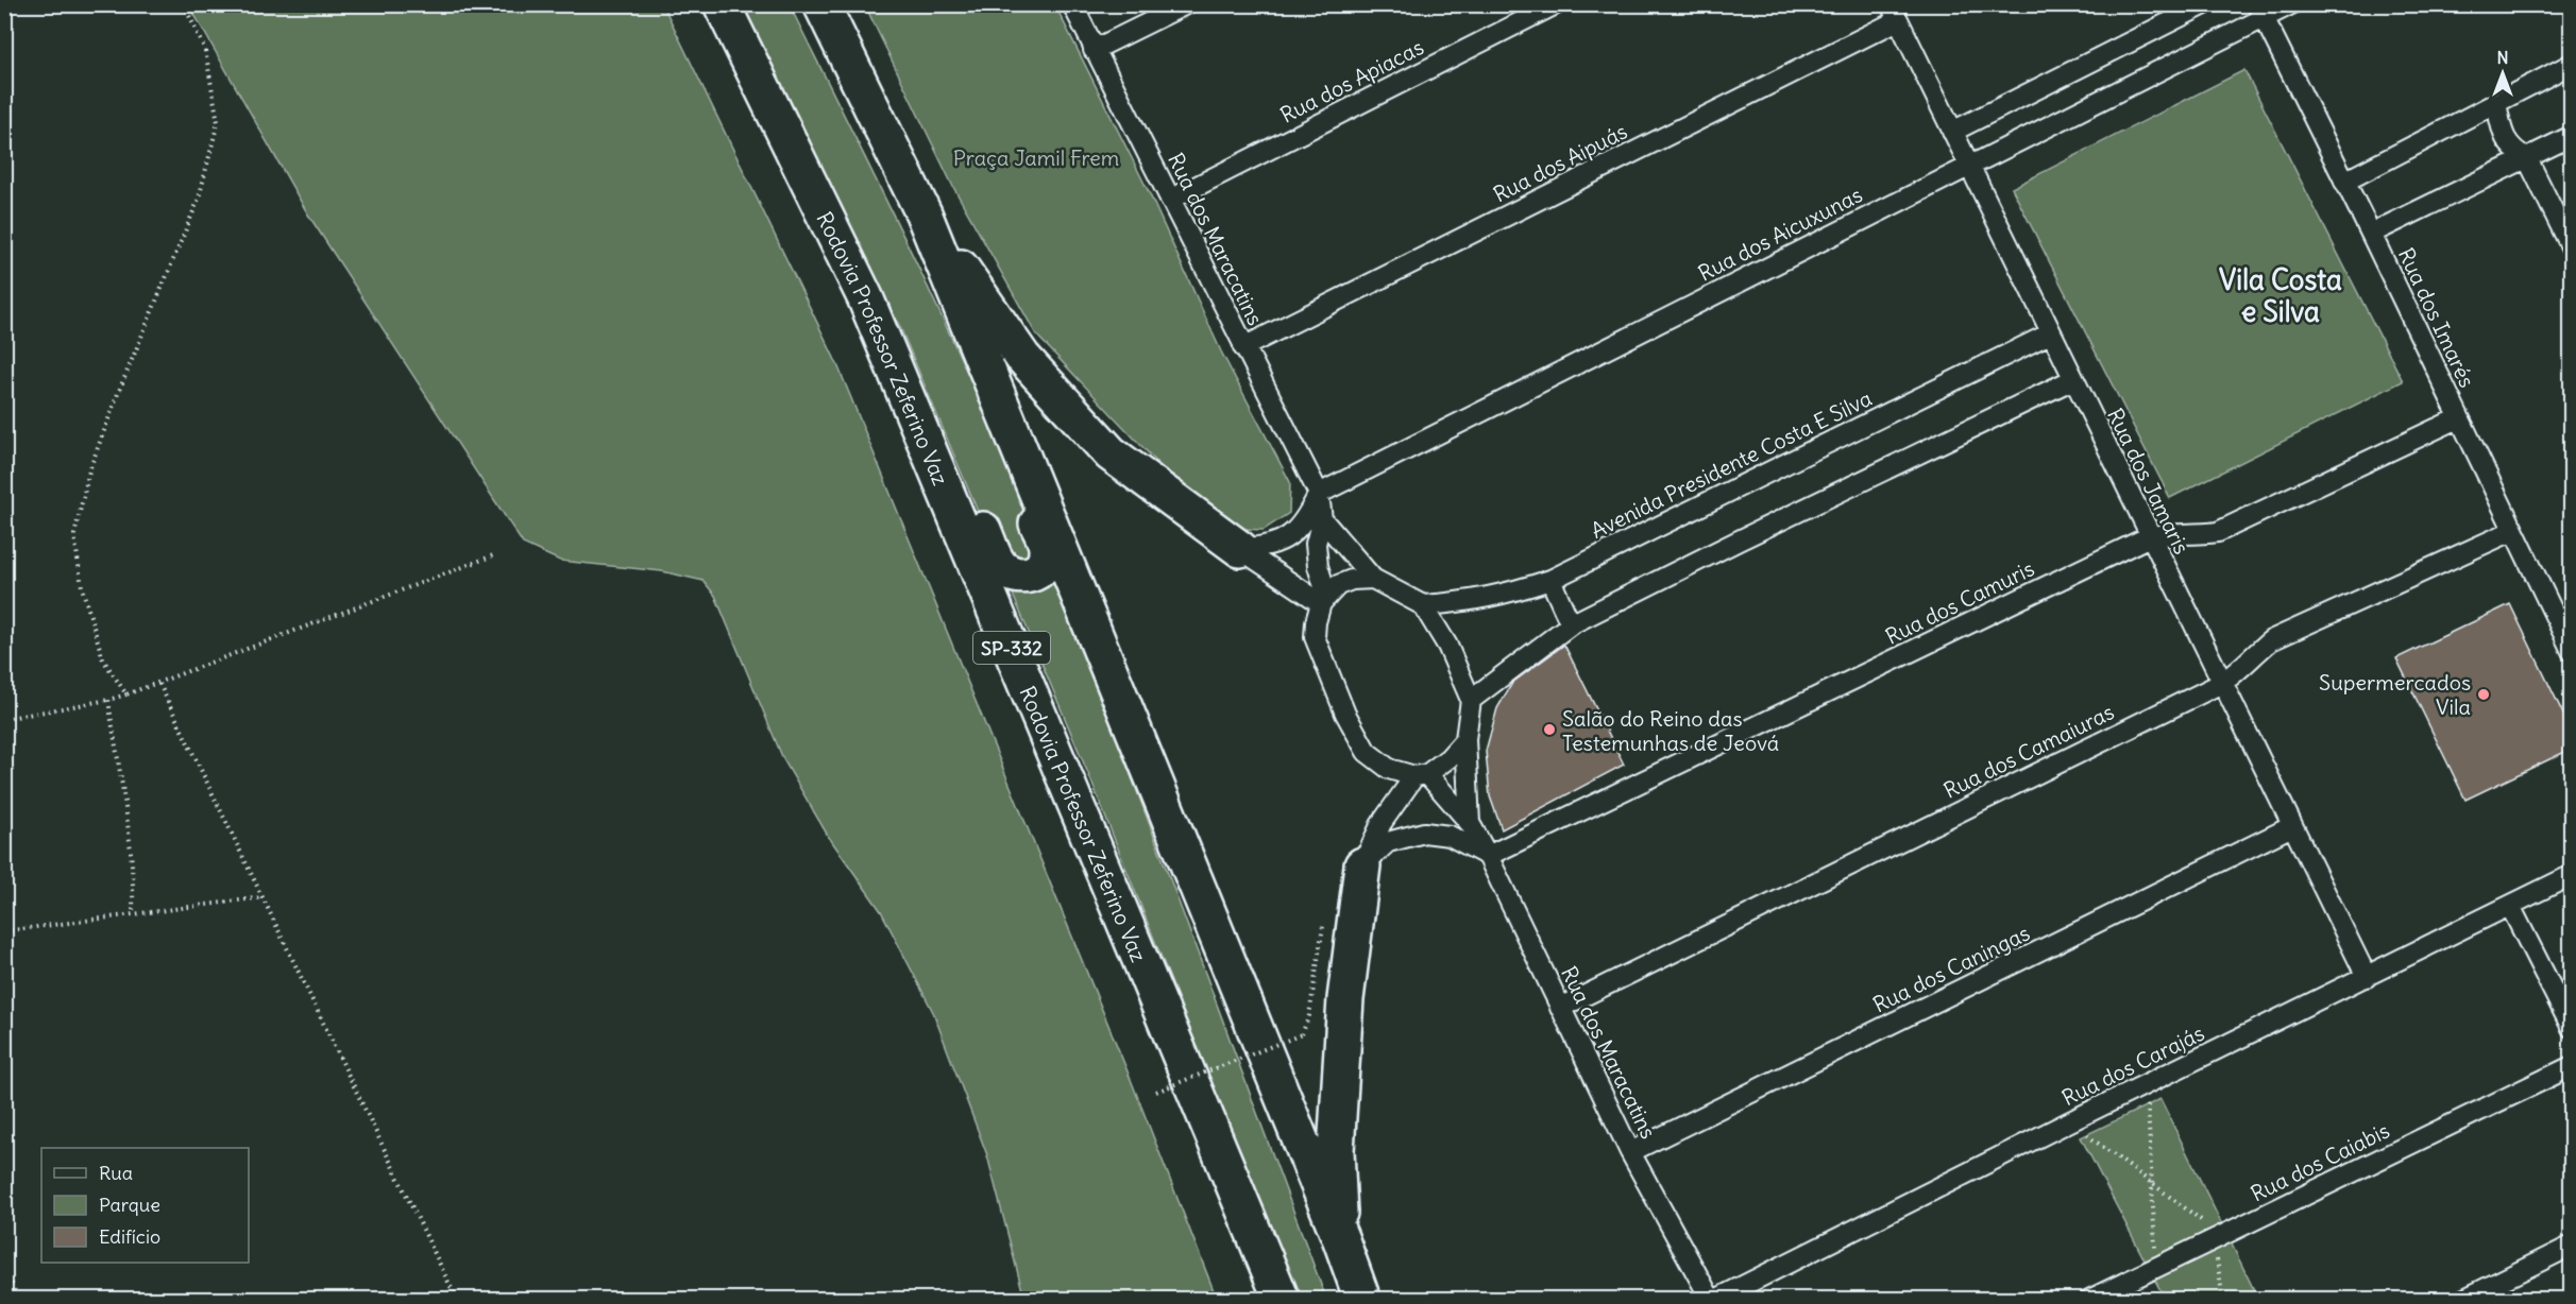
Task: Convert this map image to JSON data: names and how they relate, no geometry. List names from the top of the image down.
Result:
{
  "streets": {
    "highway": ["Rodovia Professor Zeferino Vaz", "SP-332"],
    "street": [
      "Rua dos Apiacas",
      "Rua dos Aipuás",
      "Rua dos Aicuxunas",
      "Rua dos Maracatins",
      "Rua dos Imarés",
      "Avenida Presidente Costa E Silva",
      "Rua dos Jamaris",
      "Rua dos Camuris",
      "Rua dos Camaiuras",
      "Rua dos Caningas",
      "Rua dos Carajás",
      "Rua dos Caiabis"
    ]
  },
  "crossings": [
    ["Rua dos Apiacas", "Rua dos Maracatins"],
    ["Rua dos Aipuás", "Rua dos Maracatins"],
    ["Rua dos Aipuás", "Rua dos Jamaris"],
    ["Rua dos Aicuxunas", "Rua dos Maracatins"],
    ["Rua dos Aicuxunas", "Rua dos Imarés"],
    ["Rua dos Aicuxunas", "Rua dos Jamaris"],
    ["Rua dos Maracatins", "Avenida Presidente Costa E Silva"],
    ["Rua dos Maracatins", "Rua dos Camuris"],
    ["Rua dos Maracatins", "Rua dos Camaiuras"],
    ["Rua dos Maracatins", "Rua dos Caningas"],
    ["Rua dos Maracatins", "Rua dos Carajás"],
    ["Rua dos Imarés", "Rua dos Camuris"],
    ["Rua dos Imarés", "Rua dos Camaiuras"],
    ["Avenida Presidente Costa E Silva", "Rua dos Jamaris"],
    ["Rua dos Jamaris", "Rua dos Camuris"],
    ["Rua dos Jamaris", "Rua dos Camaiuras"],
    ["Rua dos Jamaris", "Rua dos Caningas"],
    ["Rua dos Jamaris", "Rua dos Carajás"]
  ],
  "districts": ["Vila Costa e Silva"],
  "parks": ["Praça Jamil Frem"],
  "places": ["Supermercados Vila", "Salão do Reino das Testemunhas de Jeová"],
  "legend": ["Rua", "Parque", "Edifício"],
  "north": "top"
}
